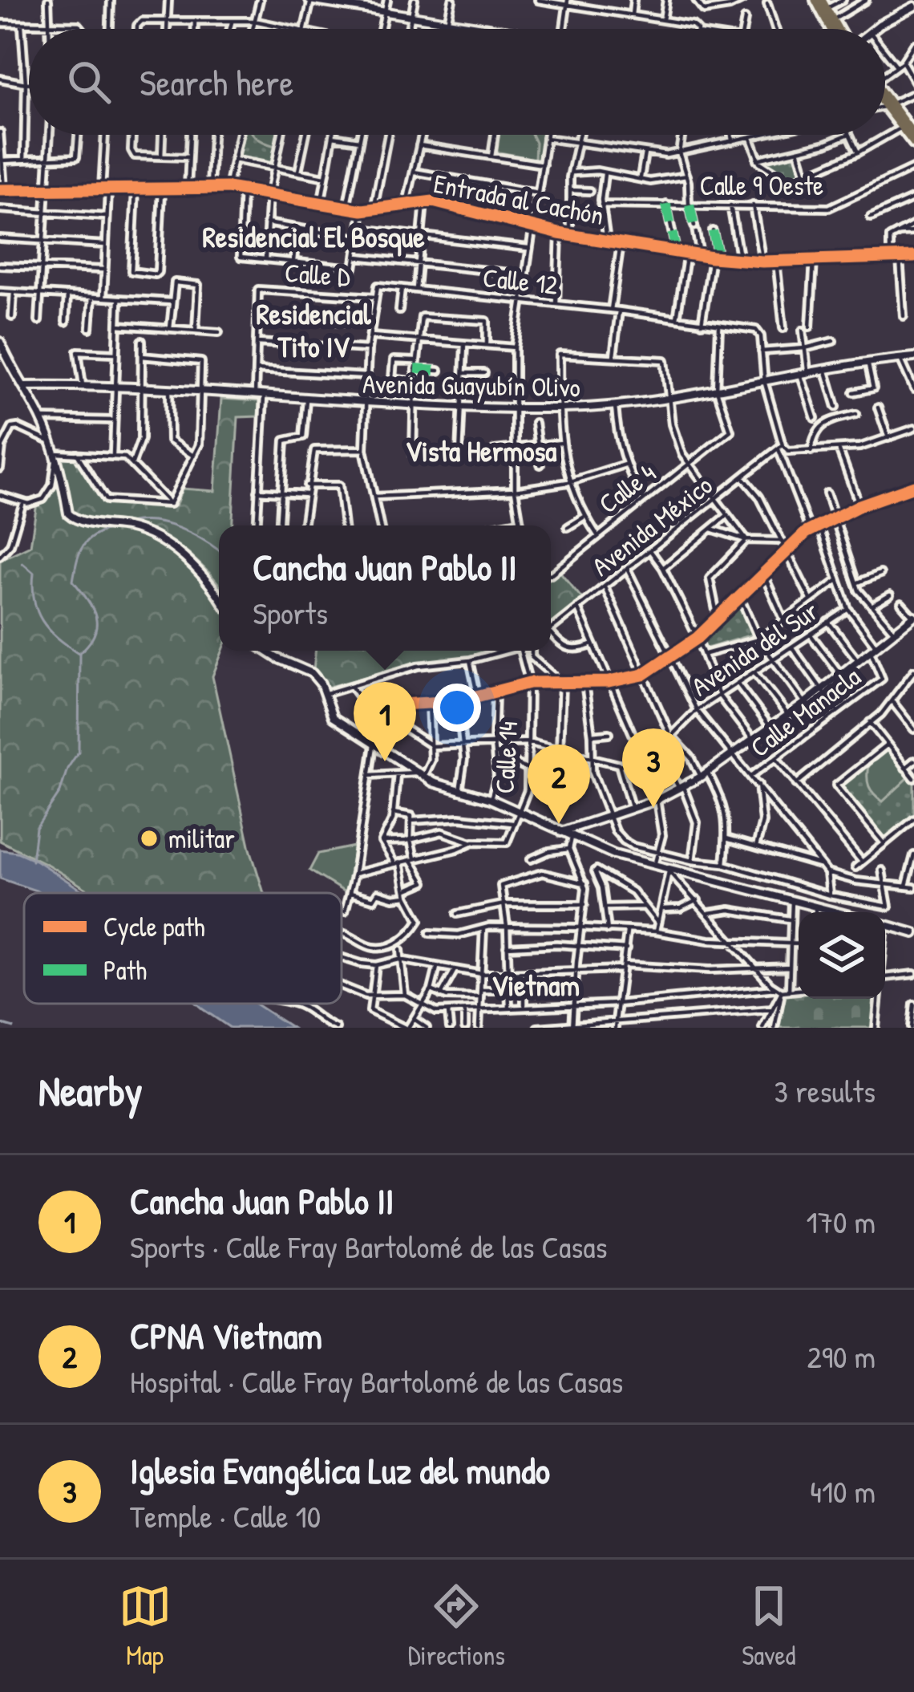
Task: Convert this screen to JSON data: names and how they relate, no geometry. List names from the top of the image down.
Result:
{
  "streets": {
    "main road": ["Entrada al Cachón", "Avenida Guayubín Olivo"],
    "street": [
      "Calle 9 Oeste",
      "Calle D",
      "Calle 12",
      "Calle 4",
      "Avenida México",
      "Avenida del Sur",
      "Calle Manacla",
      "Calle 14"
    ]
  },
  "crossings": [
    ["Calle D", "Calle 12"],
    ["Avenida Guayubín Olivo", "Calle 4"]
  ],
  "districts": [
    "Residencial El Bosque",
    "Residencial Tito IV",
    "Vista Hermosa",
    "Vietnam"
  ],
  "places": ["militar"],
  "legend": ["Cycle path", "Path"],
  "page": {
    "search": "Search here",
    "popup": ["Cancha Juan Pablo II", "Sports"],
    "pins": ["1", "3", "2"],
    "heading": ["Nearby", "3 results"],
    "list": [
      {
        "mark": "1",
        "name": "Cancha Juan Pablo II",
        "note": "Sports · Calle Fray Bartolomé de las Casas",
        "value": "170 m"
      },
      {
        "mark": "2",
        "name": "CPNA Vietnam",
        "note": "Hospital · Calle Fray Bartolomé de las Casas",
        "value": "290 m"
      },
      {
        "mark": "3",
        "name": "Iglesia Evangélica Luz del mundo",
        "note": "Temple · Calle 10",
        "value": "410 m"
      }
    ],
    "nav": ["Map", "Directions", "Saved"]
  }
}
